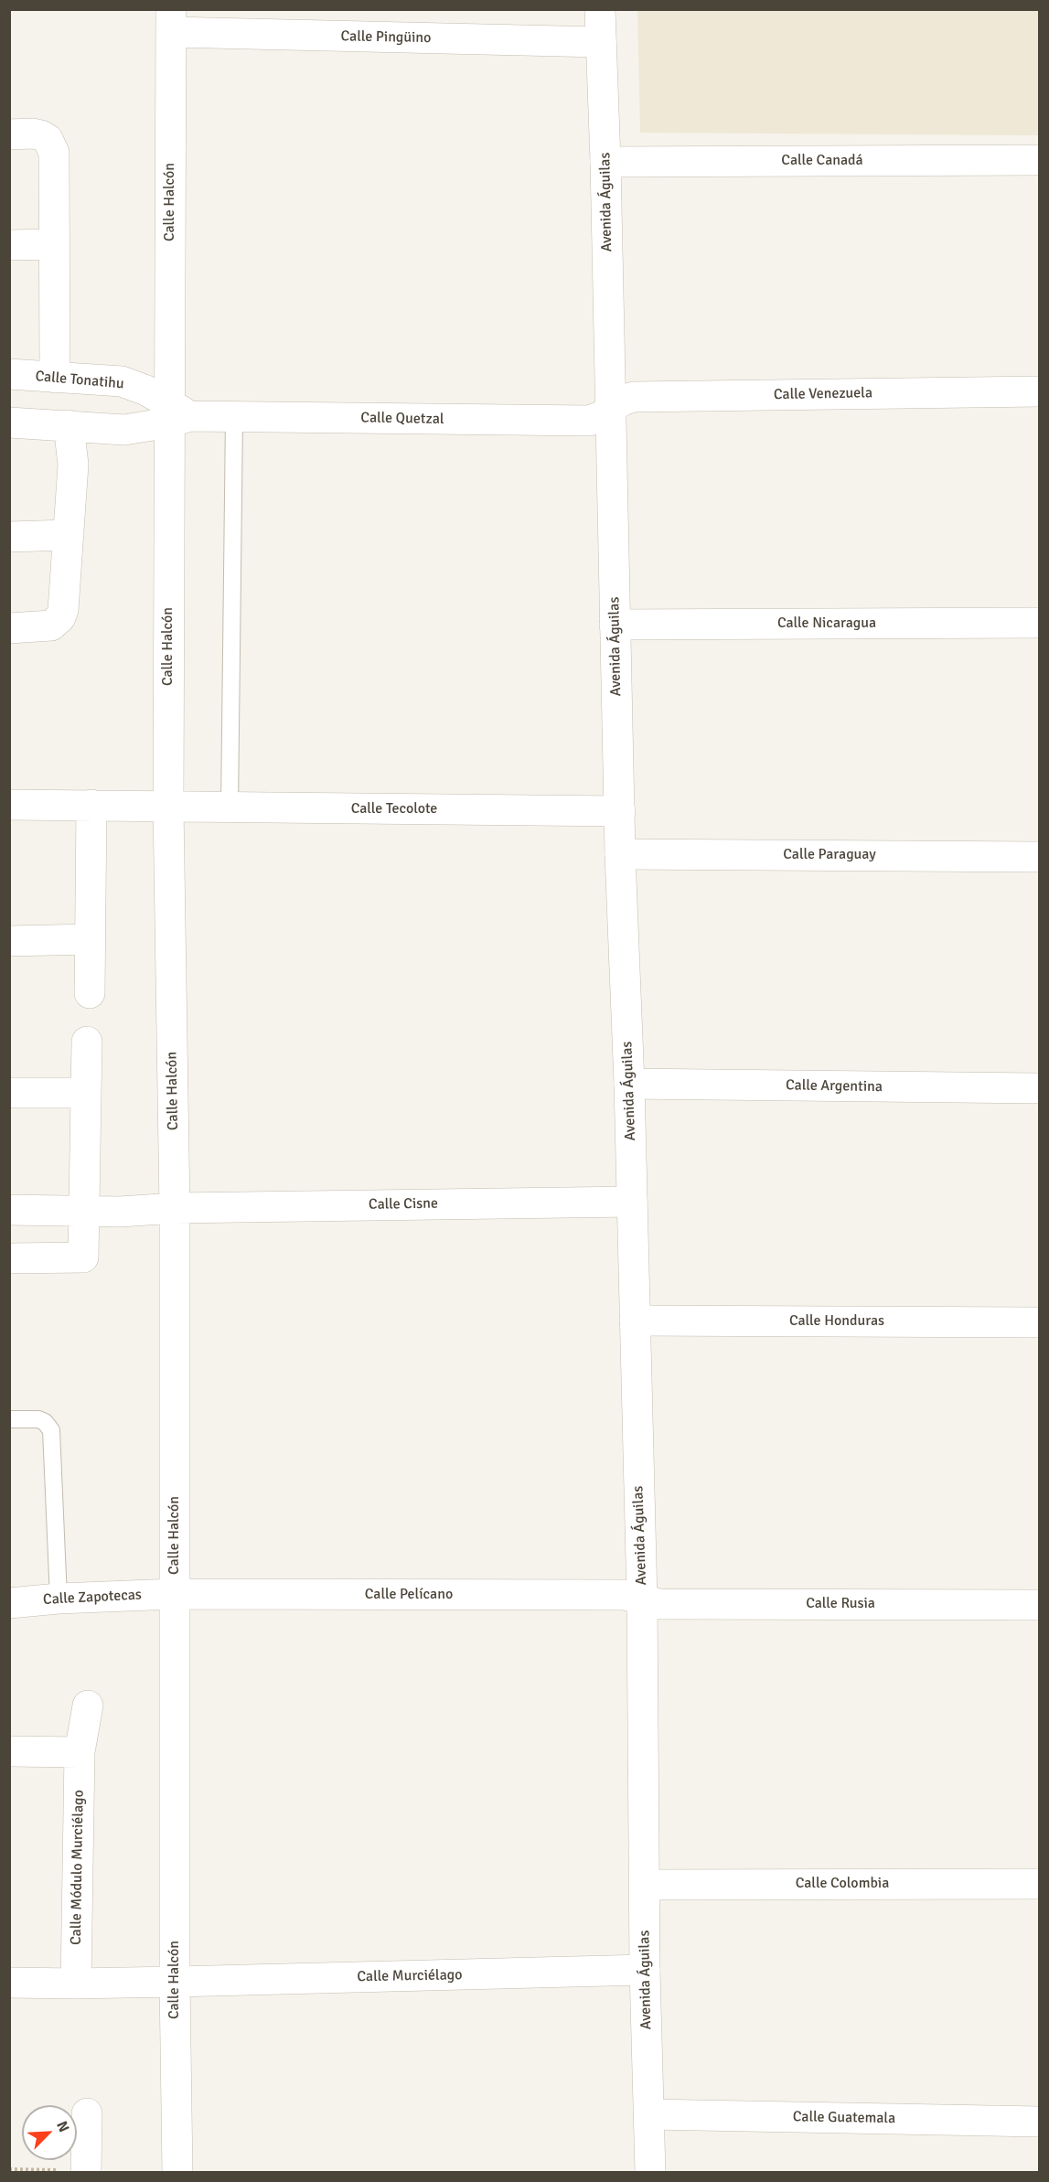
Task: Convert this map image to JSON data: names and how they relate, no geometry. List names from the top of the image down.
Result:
{
  "streets": {
    "street": [
      "Calle Pingüino",
      "Calle Canadá",
      "Calle Halcón",
      "Avenida Águilas",
      "Calle Tonatihu",
      "Calle Venezuela",
      "Calle Quetzal",
      "Calle Nicaragua",
      "Calle Tecolote",
      "Calle Paraguay",
      "Calle Argentina",
      "Calle Cisne",
      "Calle Honduras",
      "Calle Pelícano",
      "Calle Zapotecas",
      "Calle Rusia",
      "Calle Módulo Murciélago",
      "Calle Colombia",
      "Calle Murciélago",
      "Calle Guatemala"
    ]
  },
  "crossings": [
    ["Calle Pingüino", "Calle Halcón"],
    ["Calle Pingüino", "Avenida Águilas"],
    ["Calle Canadá", "Avenida Águilas"],
    ["Calle Halcón", "Calle Tonatihu"],
    ["Calle Halcón", "Calle Quetzal"],
    ["Calle Halcón", "Calle Tecolote"],
    ["Calle Halcón", "Calle Cisne"],
    ["Calle Halcón", "Calle Pelícano"],
    ["Calle Halcón", "Calle Zapotecas"],
    ["Calle Halcón", "Calle Murciélago"],
    ["Avenida Águilas", "Calle Venezuela"],
    ["Avenida Águilas", "Calle Quetzal"],
    ["Avenida Águilas", "Calle Nicaragua"],
    ["Avenida Águilas", "Calle Tecolote"],
    ["Avenida Águilas", "Calle Paraguay"],
    ["Avenida Águilas", "Calle Argentina"],
    ["Avenida Águilas", "Calle Cisne"],
    ["Avenida Águilas", "Calle Honduras"],
    ["Avenida Águilas", "Calle Pelícano"],
    ["Avenida Águilas", "Calle Rusia"],
    ["Avenida Águilas", "Calle Colombia"],
    ["Avenida Águilas", "Calle Murciélago"],
    ["Avenida Águilas", "Calle Guatemala"],
    ["Calle Tonatihu", "Calle Quetzal"],
    ["Calle Venezuela", "Calle Quetzal"],
    ["Calle Pelícano", "Calle Zapotecas"],
    ["Calle Pelícano", "Calle Rusia"]
  ],
  "north": "top right"
}
